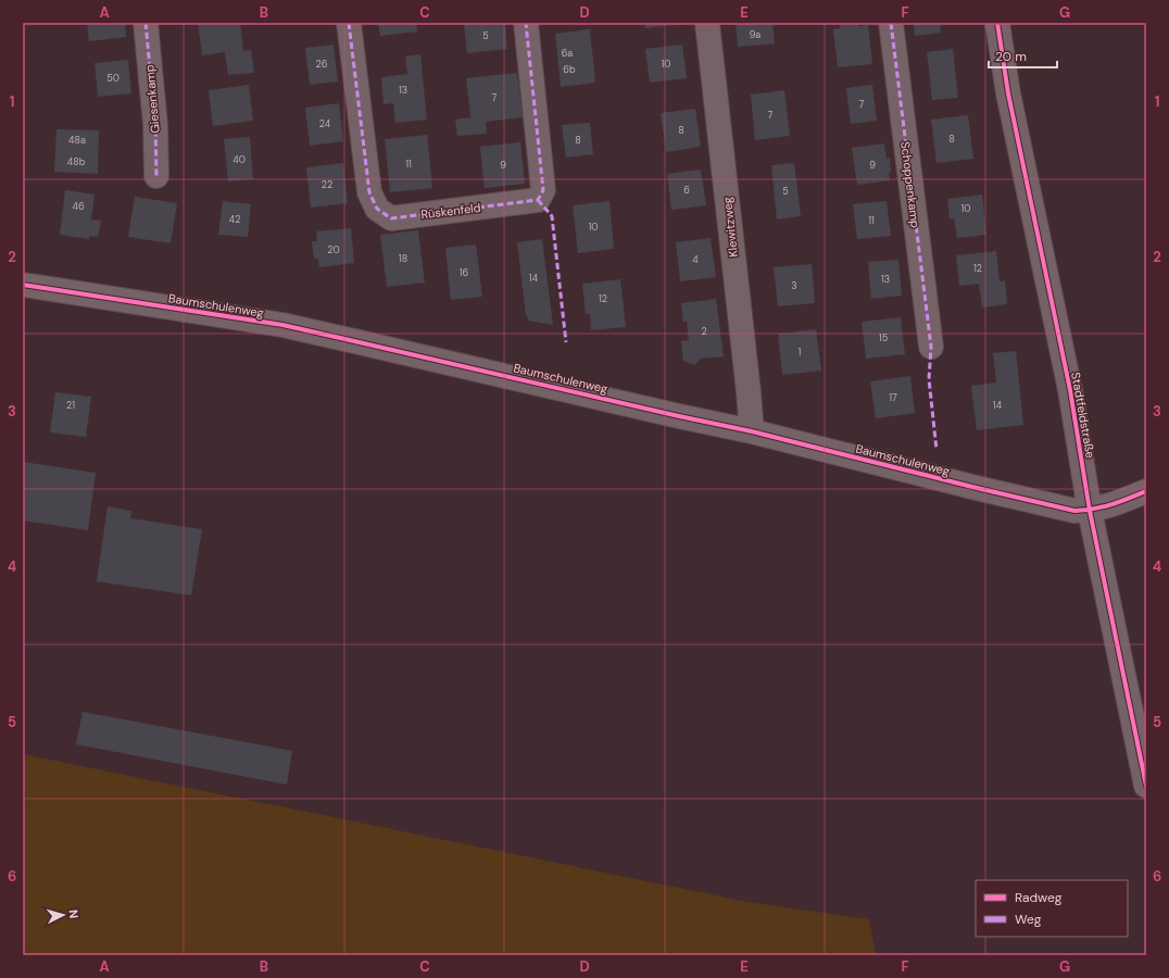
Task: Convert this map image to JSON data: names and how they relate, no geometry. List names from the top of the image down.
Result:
{
  "streets": {
    "street": [
      "Giesenkamp",
      "Schoppenkamp",
      "Rüskenfeld",
      "Klewitzweg",
      "Baumschulenweg",
      "Stadtfeldstraße"
    ]
  },
  "crossings": [
    ["Klewitzweg", "Baumschulenweg"],
    ["Baumschulenweg", "Stadtfeldstraße"]
  ],
  "house_numbers": [
    "9a",
    "5",
    "6a",
    "26",
    "10",
    "6b",
    "50",
    "13",
    "7",
    "7",
    "7",
    "24",
    "8",
    "8",
    "48a",
    "8",
    "40",
    "48b",
    "11",
    "9",
    "9",
    "22",
    "6",
    "5",
    "46",
    "10",
    "42",
    "11",
    "10",
    "20",
    "18",
    "4",
    "12",
    "16",
    "14",
    "13",
    "3",
    "12",
    "2",
    "15",
    "1",
    "17",
    "21",
    "14"
  ],
  "legend": ["Radweg", "Weg"],
  "scale_bar": "20 m",
  "north": "right",
  "grid": {
    "columns": [
      "A",
      "B",
      "C",
      "D",
      "E",
      "F",
      "G"
    ],
    "rows": [
      "1",
      "2",
      "3",
      "4",
      "5",
      "6"
    ]
  }
}
